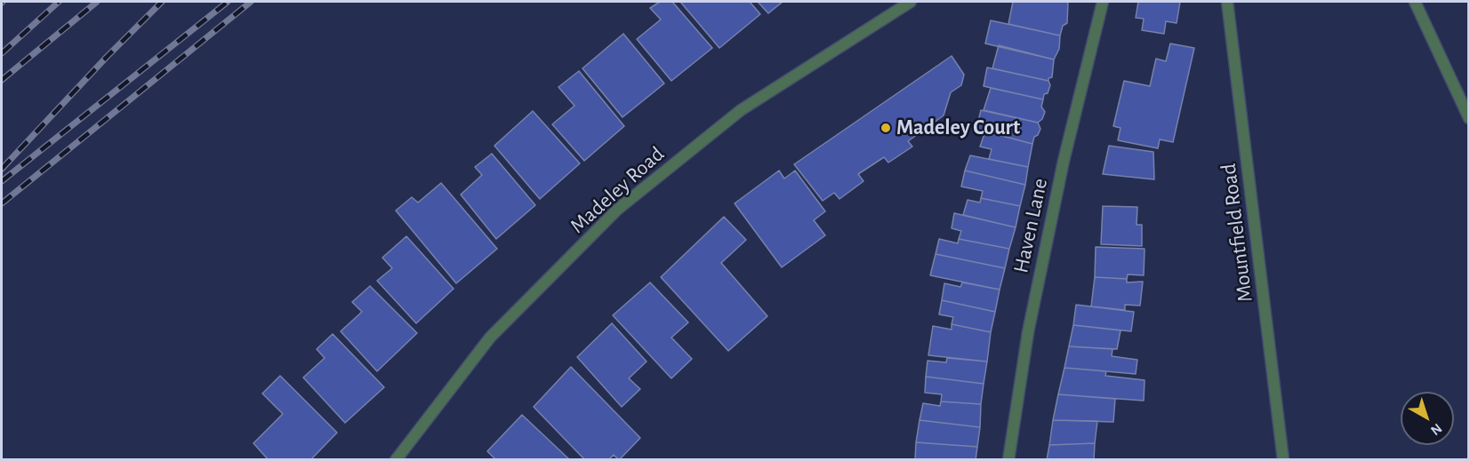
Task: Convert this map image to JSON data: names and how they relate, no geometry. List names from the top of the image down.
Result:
{
  "streets": {
    "street": ["Madeley Road", "Haven Lane", "Mountfield Road"]
  },
  "places": ["Madeley Court"],
  "north": "bottom right"
}
